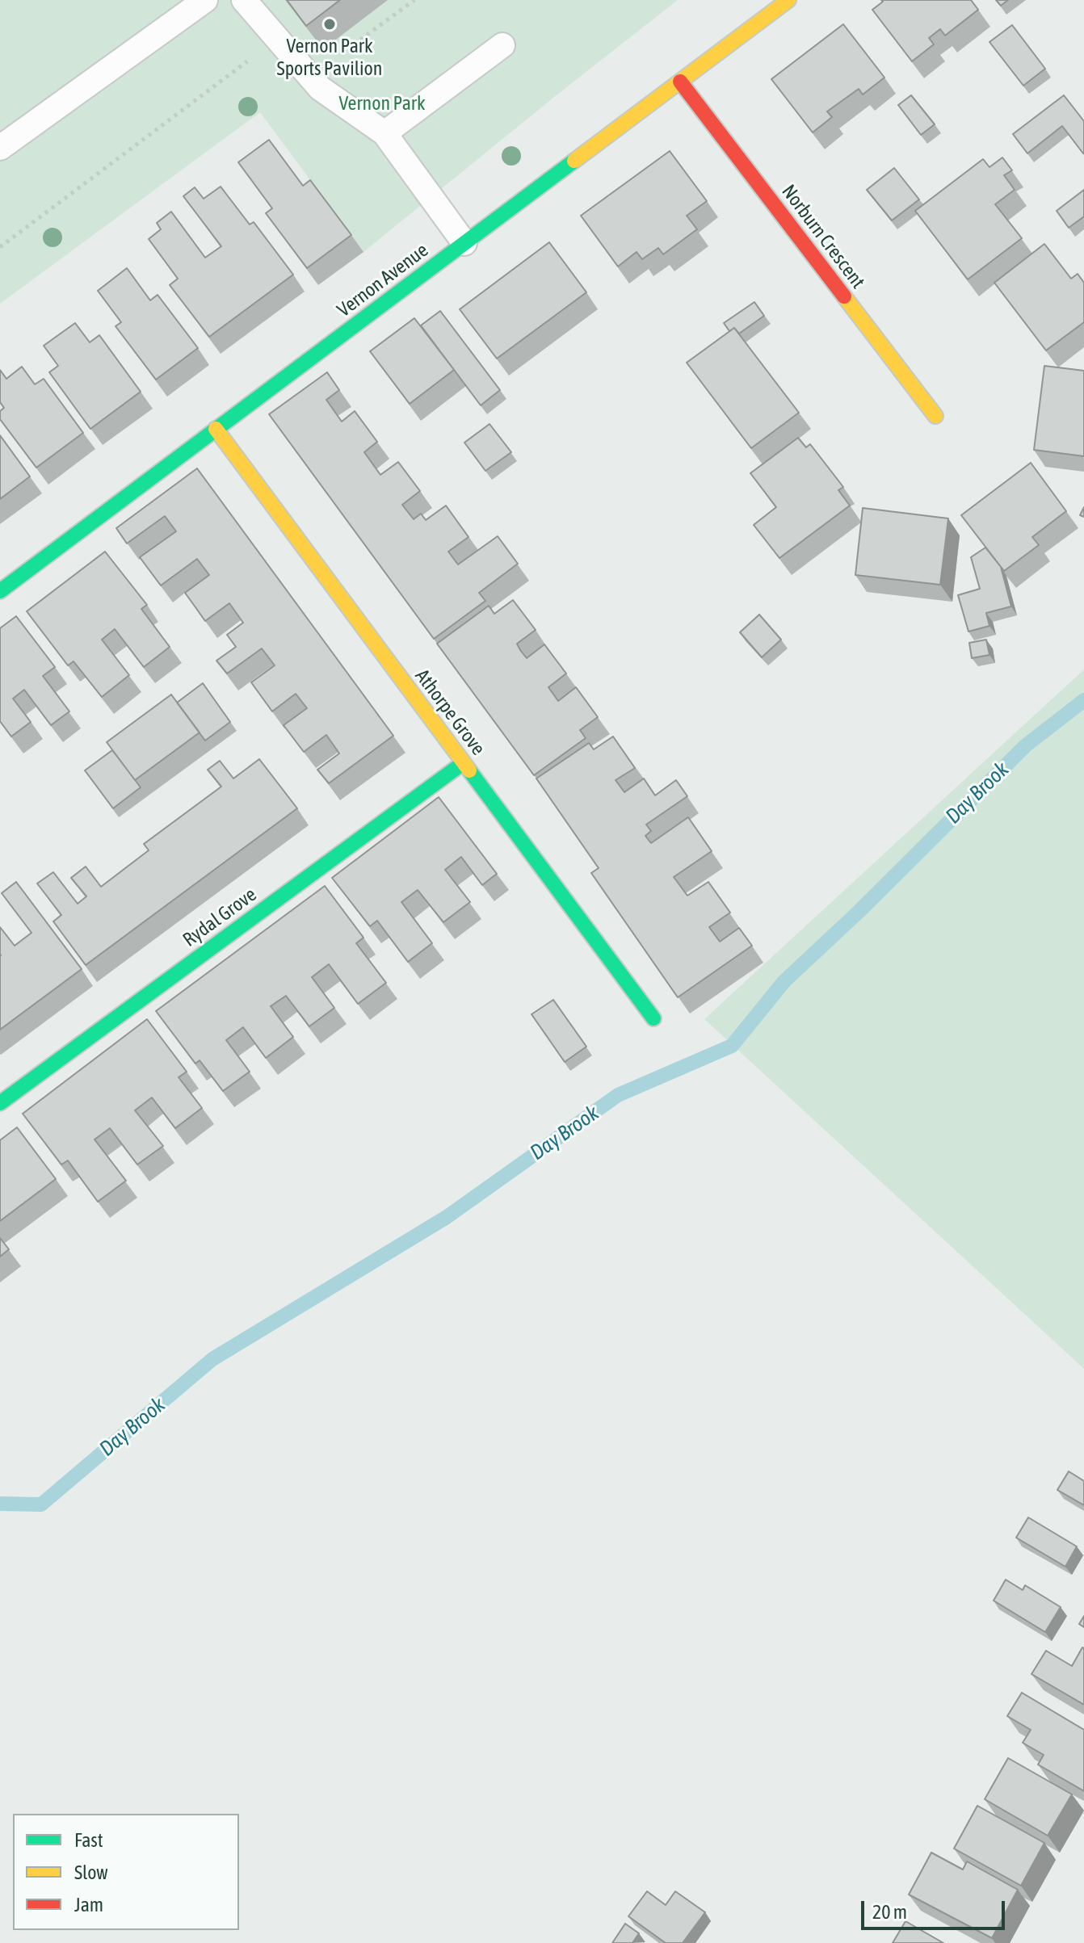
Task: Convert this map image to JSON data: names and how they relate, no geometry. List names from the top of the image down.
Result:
{
  "streets": {
    "street": [
      "Norburn Crescent",
      "Vernon Avenue",
      "Athorpe Grove",
      "Rydal Grove"
    ]
  },
  "crossings": [
    ["Norburn Crescent", "Vernon Avenue"],
    ["Vernon Avenue", "Athorpe Grove"],
    ["Athorpe Grove", "Rydal Grove"]
  ],
  "water": ["Day Brook"],
  "parks": ["Vernon Park"],
  "places": ["Vernon Park Sports Pavilion"],
  "legend": ["Fast", "Slow", "Jam"],
  "scale_bar": "20 m"
}
